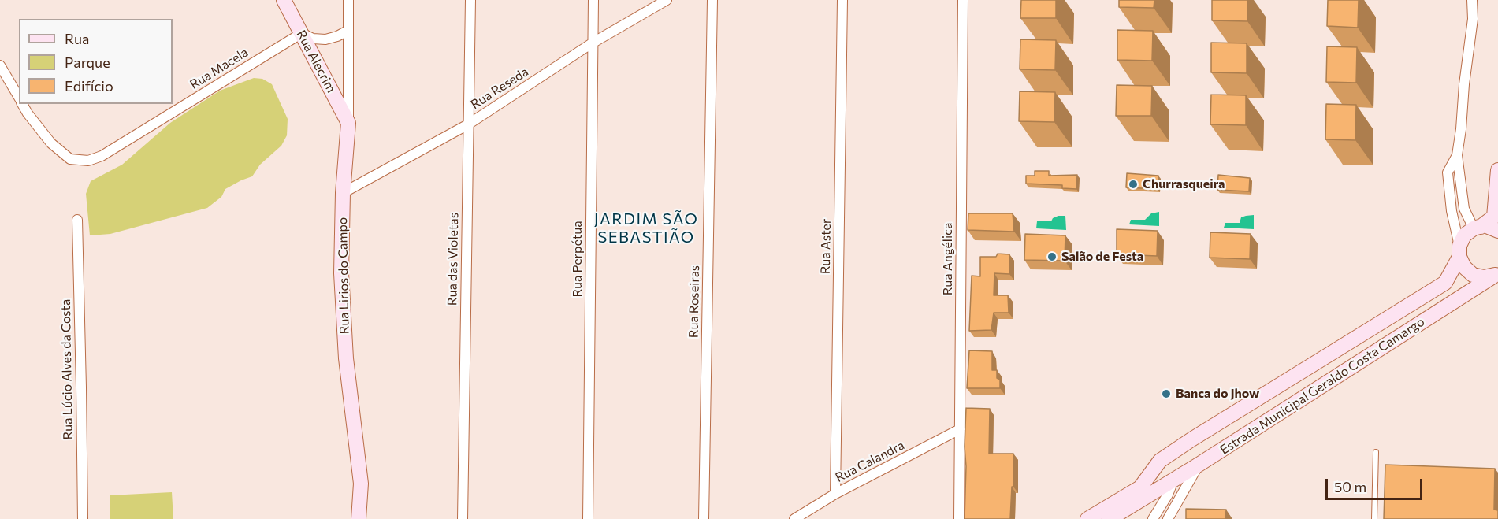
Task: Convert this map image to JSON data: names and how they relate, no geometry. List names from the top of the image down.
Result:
{
  "streets": {
    "street": [
      "Rua Alecrim",
      "Rua Macela",
      "Rua Reseda",
      "Rua Aster",
      "Rua das Violetas",
      "Rua Perpétua",
      "Rua Angélica",
      "Rua Lirios do Campo",
      "Rua Roseiras",
      "Rua Lúcio Alves da Costa",
      "Estrada Municipal Geraldo Costa Camargo",
      "Rua Calandra"
    ]
  },
  "crossings": [
    ["Rua Alecrim", "Rua Macela"],
    ["Rua Alecrim", "Rua Lirios do Campo"],
    ["Rua Reseda", "Rua das Violetas"],
    ["Rua Reseda", "Rua Perpétua"],
    ["Rua Reseda", "Rua Lirios do Campo"],
    ["Rua Aster", "Rua Calandra"],
    ["Rua Angélica", "Rua Calandra"]
  ],
  "districts": ["JARDIM SÃO SEBASTIÃO"],
  "places": ["Churrasqueira", "Salão de Festa", "Banca do Jhow"],
  "legend": ["Rua", "Parque", "Edifício"],
  "scale_bar": "50 m"
}
